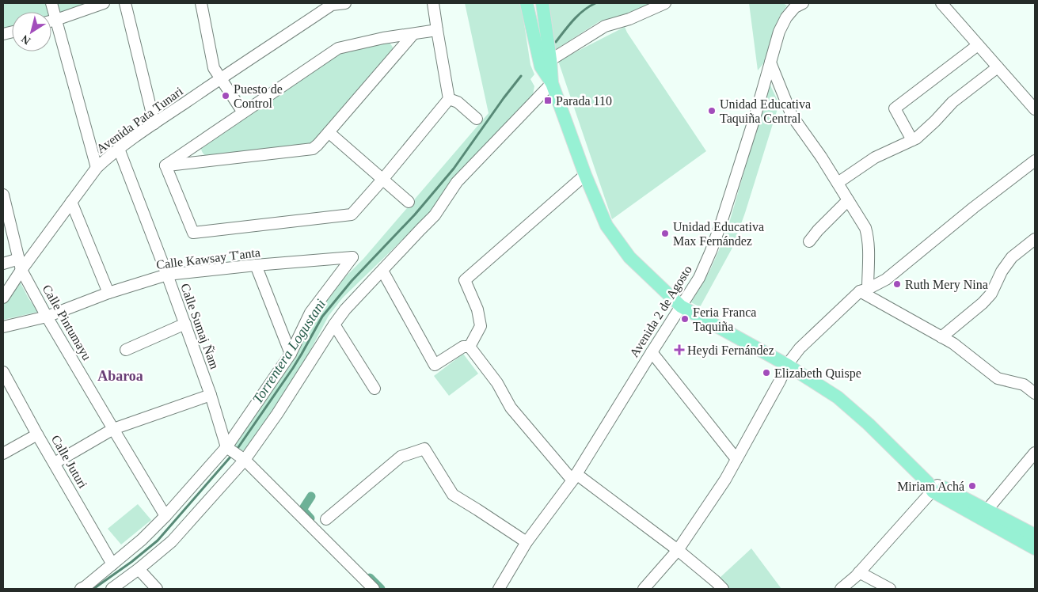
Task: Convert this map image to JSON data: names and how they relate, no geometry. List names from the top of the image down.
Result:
{
  "streets": {
    "street": [
      "Avenida Pata Tunari",
      "Calle Kawsay T'anta",
      "Avenida 2 de Agosto",
      "Calle Pintumayu",
      "Calle Sumaj Ñam",
      "Calle Juturi"
    ]
  },
  "crossings": [
    ["Avenida Pata Tunari", "Calle Pintumayu"],
    ["Avenida Pata Tunari", "Calle Sumaj Ñam"],
    ["Calle Kawsay T'anta", "Calle Pintumayu"],
    ["Calle Kawsay T'anta", "Calle Sumaj Ñam"]
  ],
  "districts": ["Abaroa"],
  "water": ["Torrentera Logustani"],
  "places": {
    "other": [
      "Puesto de Control",
      "Unidad Educativa Taquiña Central",
      "Unidad Educativa Max Fernández",
      "Ruth Mery Nina",
      "Feria Franca Taquiña",
      "Elizabeth Quispe",
      "Miriam Achá"
    ],
    "transit": ["Parada 110"],
    "health": ["Heydi Fernández"]
  },
  "north": "bottom left"
}
